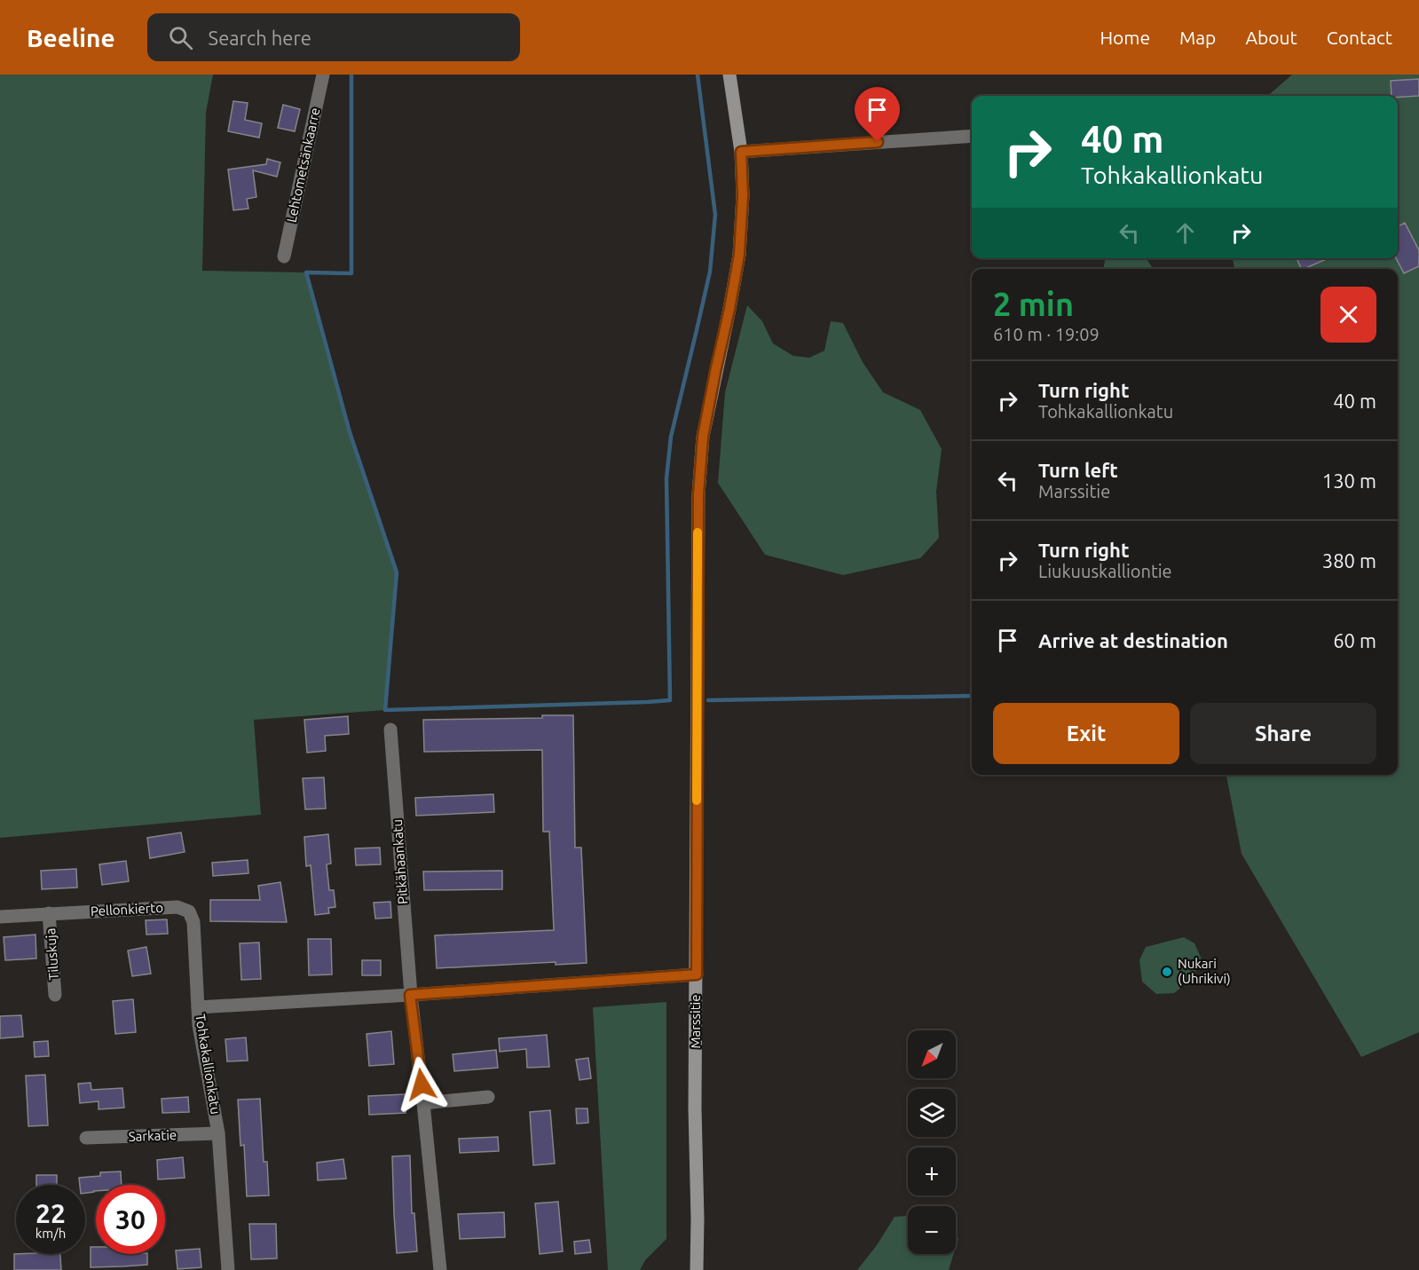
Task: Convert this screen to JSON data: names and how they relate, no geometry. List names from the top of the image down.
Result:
{
  "streets": {
    "main road": ["Marssitie"],
    "street": [
      "Lehtometsänkaarre",
      "Pitkähaankatu",
      "Pellonkierto",
      "Tiluskuja",
      "Tohkakallionkatu",
      "Sarkatie"
    ]
  },
  "crossings": [
    ["Pitkähaankatu", "Tohkakallionkatu"],
    ["Pellonkierto", "Tiluskuja"],
    ["Pellonkierto", "Tohkakallionkatu"],
    ["Marssitie", "Tohkakallionkatu"],
    ["Tohkakallionkatu", "Sarkatie"]
  ],
  "places": ["Nukari (Uhrikivi)"],
  "north": "bottom left",
  "page": {
    "header": "Beeline",
    "search": "Search here",
    "nav": [
      "Home",
      "Map",
      "About",
      "Contact"
    ],
    "turn": ["40 m", "Tohkakallionkatu"],
    "heading": ["2 min", "610 m · 19:09"],
    "list": [
      {
        "name": "Turn right",
        "note": "Tohkakallionkatu",
        "value": "40 m"
      },
      {
        "name": "Turn left",
        "note": "Marssitie",
        "value": "130 m"
      },
      {
        "name": "Turn right",
        "note": "Liukuuskalliontie",
        "value": "380 m"
      },
      {
        "name": "Arrive at destination",
        "value": "60 m"
      }
    ],
    "buttons": ["Exit", "Share"],
    "map_buttons": ["+", "−"],
    "speed": "22 km/h",
    "limit": "30"
  }
}
